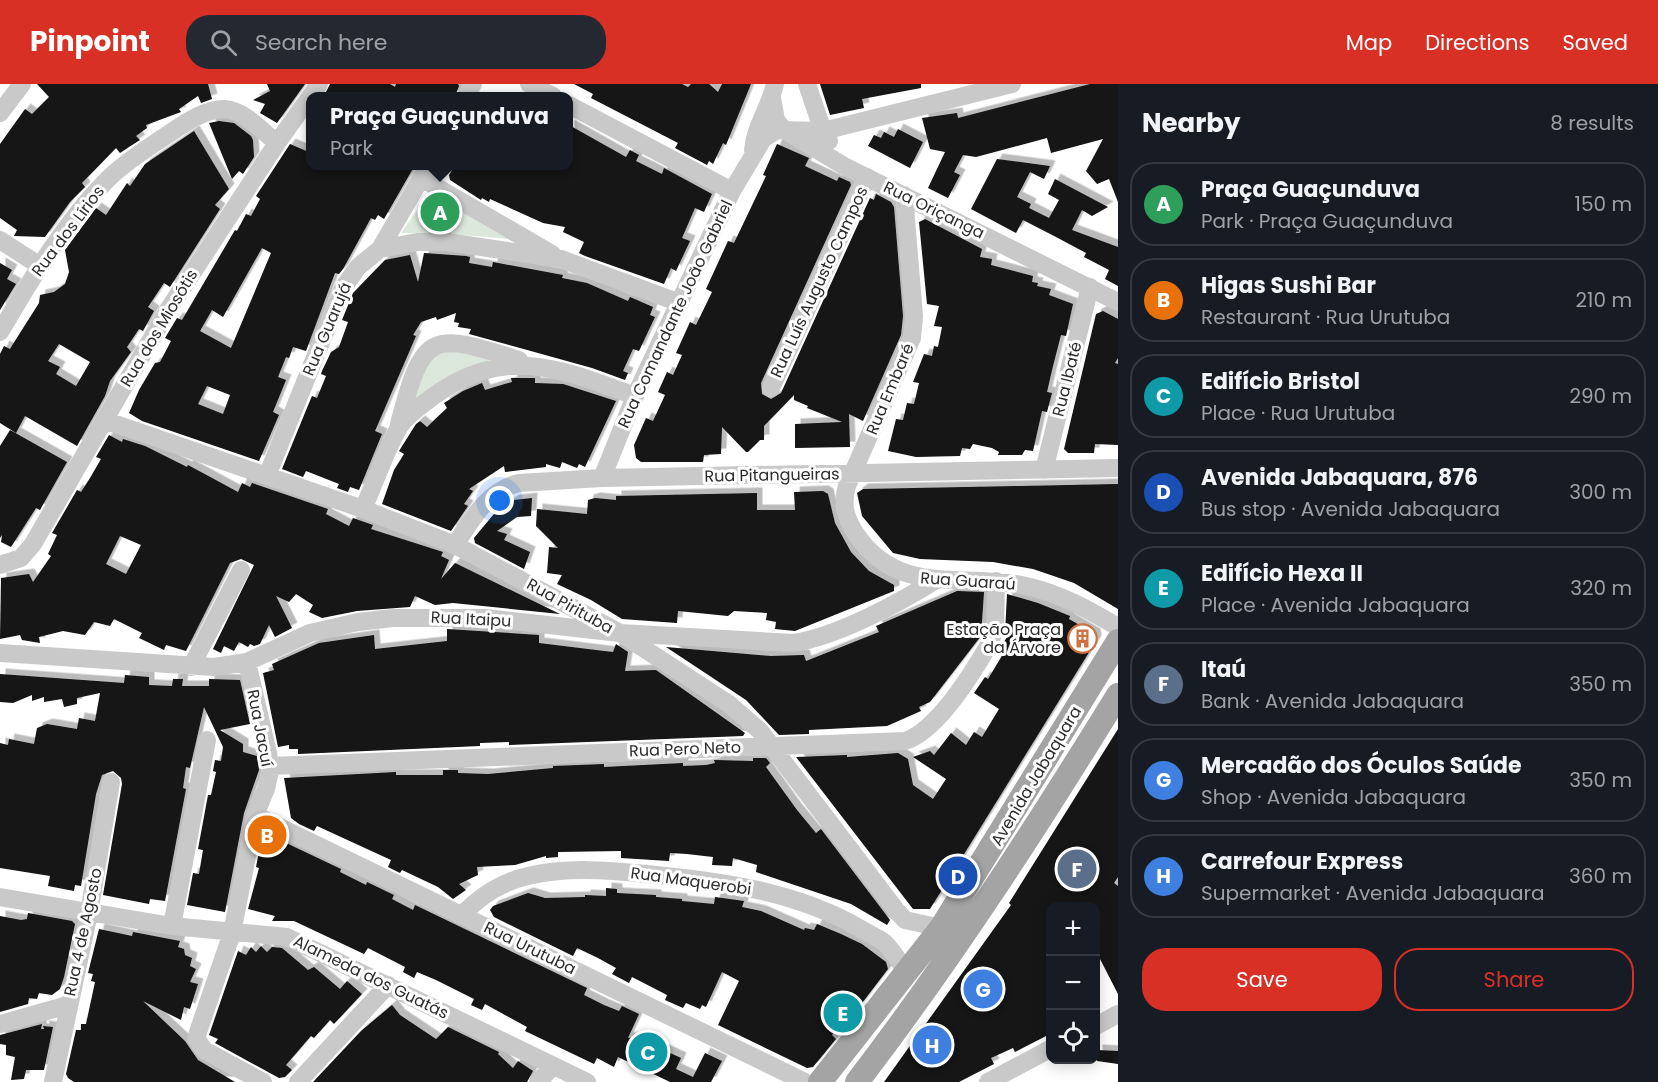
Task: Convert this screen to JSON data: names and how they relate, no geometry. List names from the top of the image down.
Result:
{
  "streets": {
    "main road": ["Avenida Jabaquara"],
    "street": [
      "Rua Oriçanga",
      "Rua dos Lírios",
      "Rua Luís Augusto Campos",
      "Rua Comandante João Gabriel",
      "Rua dos Miosótis",
      "Rua Guarujá",
      "Rua Ibaté",
      "Rua Embaré",
      "Rua Pitangueiras",
      "Rua Guaraú",
      "Rua Pirituba",
      "Rua Itaipu",
      "Rua Jacuí",
      "Rua Pero Neto",
      "Rua Maquerobi",
      "Rua 4 de Agosto",
      "Rua Urutuba",
      "Alameda dos Guatás"
    ]
  },
  "crossings": [
    ["Rua Oriçanga", "Rua Luís Augusto Campos"],
    ["Rua Oriçanga", "Rua Comandante João Gabriel"],
    ["Rua Oriçanga", "Rua Ibaté"],
    ["Rua Oriçanga", "Rua Embaré"],
    ["Rua dos Lírios", "Rua dos Miosótis"],
    ["Rua Comandante João Gabriel", "Rua Pitangueiras"],
    ["Rua dos Miosótis", "Rua Pirituba"],
    ["Rua Guarujá", "Rua Pirituba"],
    ["Rua Ibaté", "Rua Pitangueiras"],
    ["Rua Embaré", "Rua Pitangueiras"],
    ["Rua Embaré", "Rua Guaraú"],
    ["Rua Pitangueiras", "Rua Guaraú"],
    ["Rua Pitangueiras", "Rua Pirituba"],
    ["Rua Guaraú", "Rua Itaipu"],
    ["Rua Guaraú", "Rua Pero Neto"],
    ["Rua Pirituba", "Rua Itaipu"],
    ["Rua Pirituba", "Rua Pero Neto"],
    ["Rua Itaipu", "Rua Jacuí"],
    ["Rua Jacuí", "Rua Pero Neto"],
    ["Rua Jacuí", "Rua Urutuba"],
    ["Rua Jacuí", "Alameda dos Guatás"],
    ["Avenida Jabaquara", "Rua Maquerobi"],
    ["Rua Maquerobi", "Rua Urutuba"],
    ["Rua 4 de Agosto", "Alameda dos Guatás"]
  ],
  "places": {
    "building": ["Estação Praça da Árvore"]
  },
  "page": {
    "header": "Pinpoint",
    "search": "Search here",
    "nav": ["Map", "Directions", "Saved"],
    "heading": ["Nearby", "8 results"],
    "popup": ["Praça Guaçunduva", "Park"],
    "list": [
      {
        "mark": "A",
        "name": "Praça Guaçunduva",
        "note": "Park · Praça Guaçunduva",
        "value": "150 m"
      },
      {
        "mark": "B",
        "name": "Higas Sushi Bar",
        "note": "Restaurant · Rua Urutuba",
        "value": "210 m"
      },
      {
        "mark": "C",
        "name": "Edifício Bristol",
        "note": "Place · Rua Urutuba",
        "value": "290 m"
      },
      {
        "mark": "D",
        "name": "Avenida Jabaquara, 876",
        "note": "Bus stop · Avenida Jabaquara",
        "value": "300 m"
      },
      {
        "mark": "E",
        "name": "Edifício Hexa II",
        "note": "Place · Avenida Jabaquara",
        "value": "320 m"
      },
      {
        "mark": "F",
        "name": "Itaú",
        "note": "Bank · Avenida Jabaquara",
        "value": "350 m"
      },
      {
        "mark": "G",
        "name": "Mercadão dos Óculos Saúde",
        "note": "Shop · Avenida Jabaquara",
        "value": "350 m"
      },
      {
        "mark": "H",
        "name": "Carrefour Express",
        "note": "Supermarket · Avenida Jabaquara",
        "value": "360 m"
      }
    ],
    "pins": [
      "A",
      "B",
      "F",
      "D",
      "G",
      "E",
      "H",
      "C"
    ],
    "map_buttons": ["+", "−"],
    "buttons": ["Save", "Share"]
  }
}
